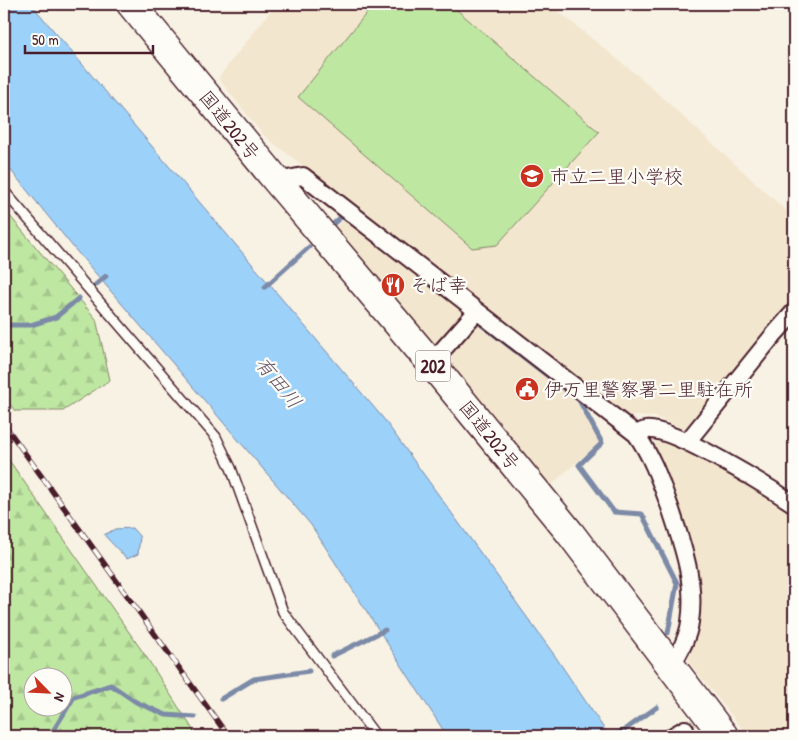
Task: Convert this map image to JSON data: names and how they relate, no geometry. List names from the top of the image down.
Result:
{
  "streets": {
    "highway": ["国道202号", "202"]
  },
  "water": ["有田川"],
  "places": {
    "school or university": ["市立二里小学校"],
    "restaurant": ["そば幸"],
    "public building": ["伊万里警察署二里駐在所"]
  },
  "scale_bar": "50 m",
  "north": "bottom right"
}
